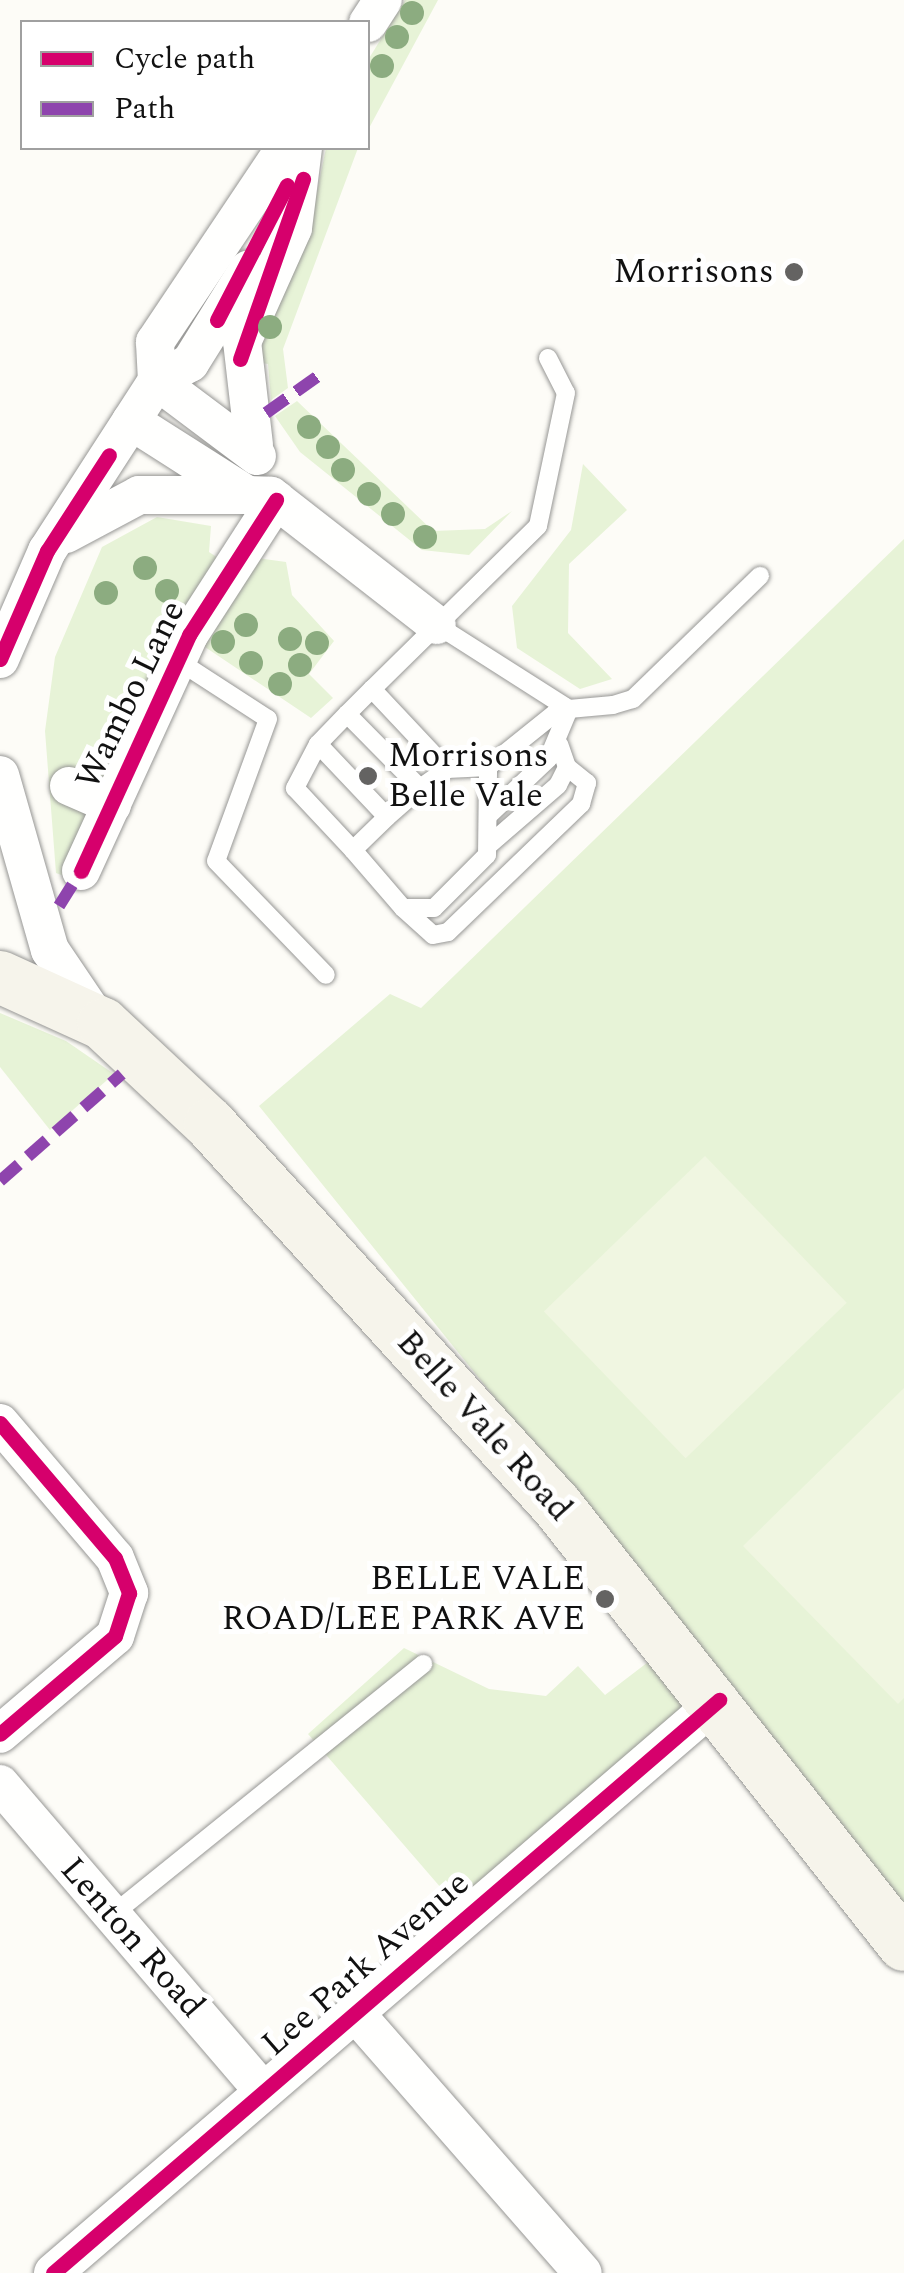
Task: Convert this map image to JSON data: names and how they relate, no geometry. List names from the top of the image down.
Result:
{
  "streets": {
    "main road": ["Belle Vale Road"],
    "street": ["Wambo Lane", "Lenton Road", "Lee Park Avenue"]
  },
  "crossings": [
    ["Belle Vale Road", "Lee Park Avenue"],
    ["Lenton Road", "Lee Park Avenue"]
  ],
  "places": ["Morrisons", "Morrisons Belle Vale", "BELLE VALE ROAD/LEE PARK AVE"],
  "legend": ["Cycle path", "Path"]
}
